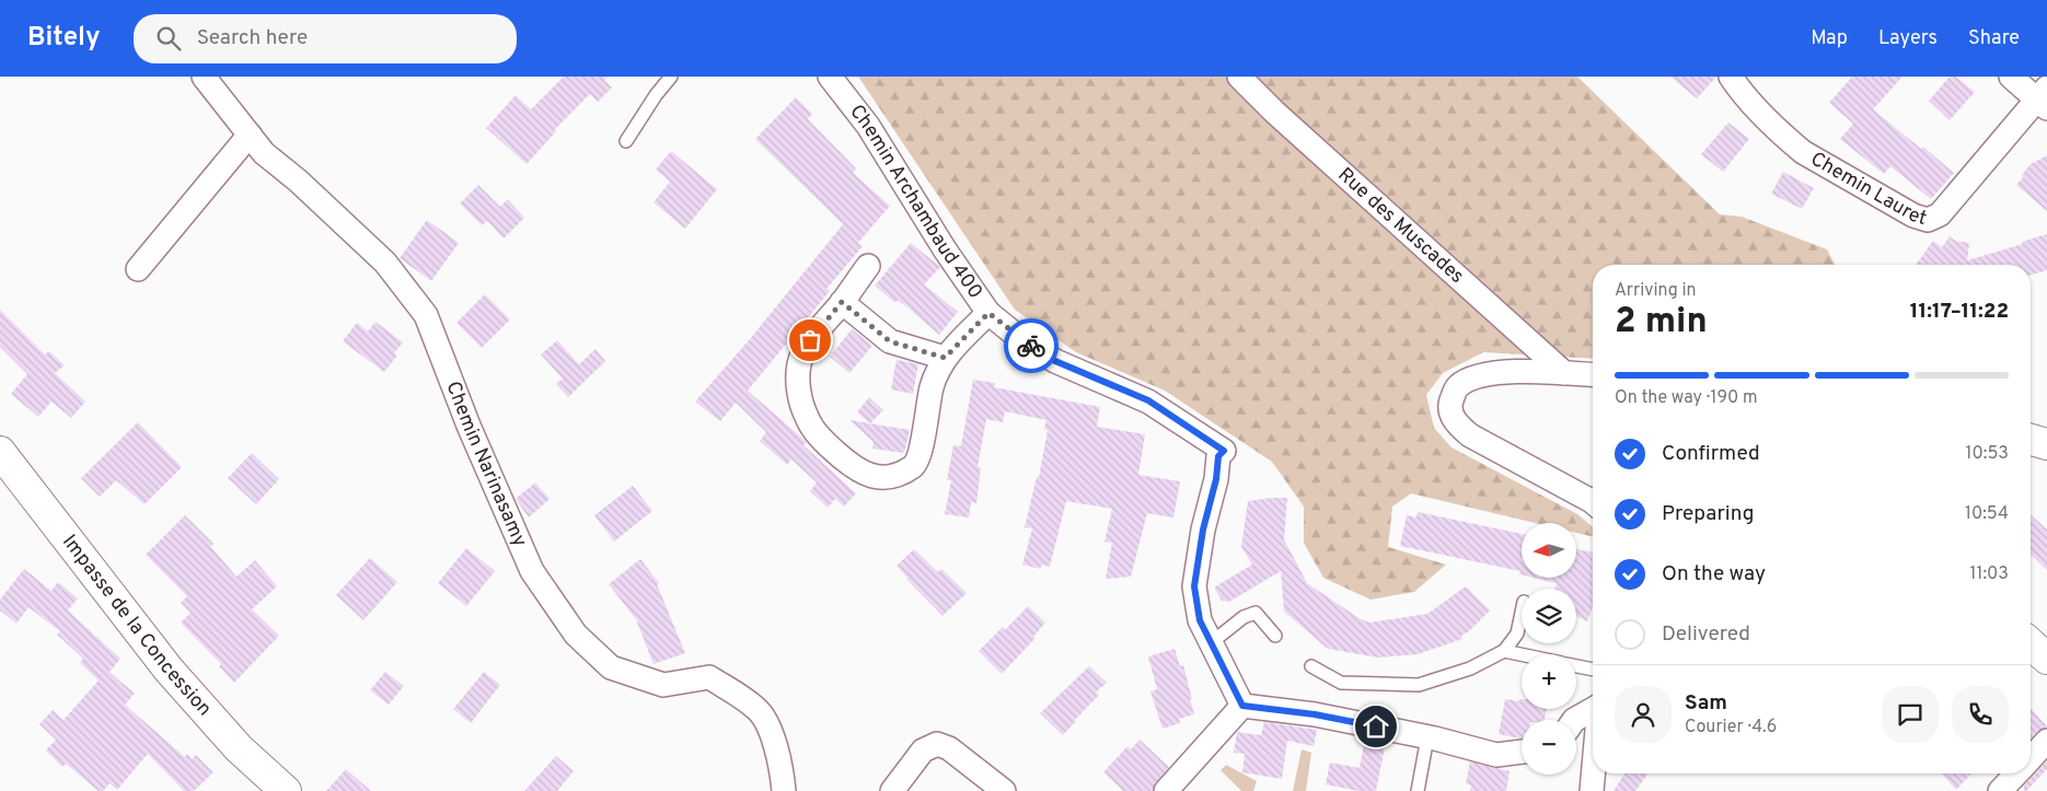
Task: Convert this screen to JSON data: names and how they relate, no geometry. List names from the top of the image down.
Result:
{
  "streets": {
    "street": [
      "Chemin Lauret",
      "Chemin Archambaud 400",
      "Rue des Muscades",
      "Chemin Narinasamy",
      "Impasse de la Concession"
    ]
  },
  "north": "left",
  "page": {
    "header": "Bitely",
    "search": "Search here",
    "nav": ["Map", "Layers", "Share"],
    "heading": ["2 min", "Arriving in", "11:17–11:22"],
    "panel": ["Sam", "Courier · 4.6"],
    "bar": "On the way · 190 m",
    "list": [
      ["Confirmed", "10:53"],
      ["Preparing", "10:54"],
      ["On the way", "11:03"],
      "Delivered"
    ],
    "map_buttons": ["+", "−"]
  }
}
